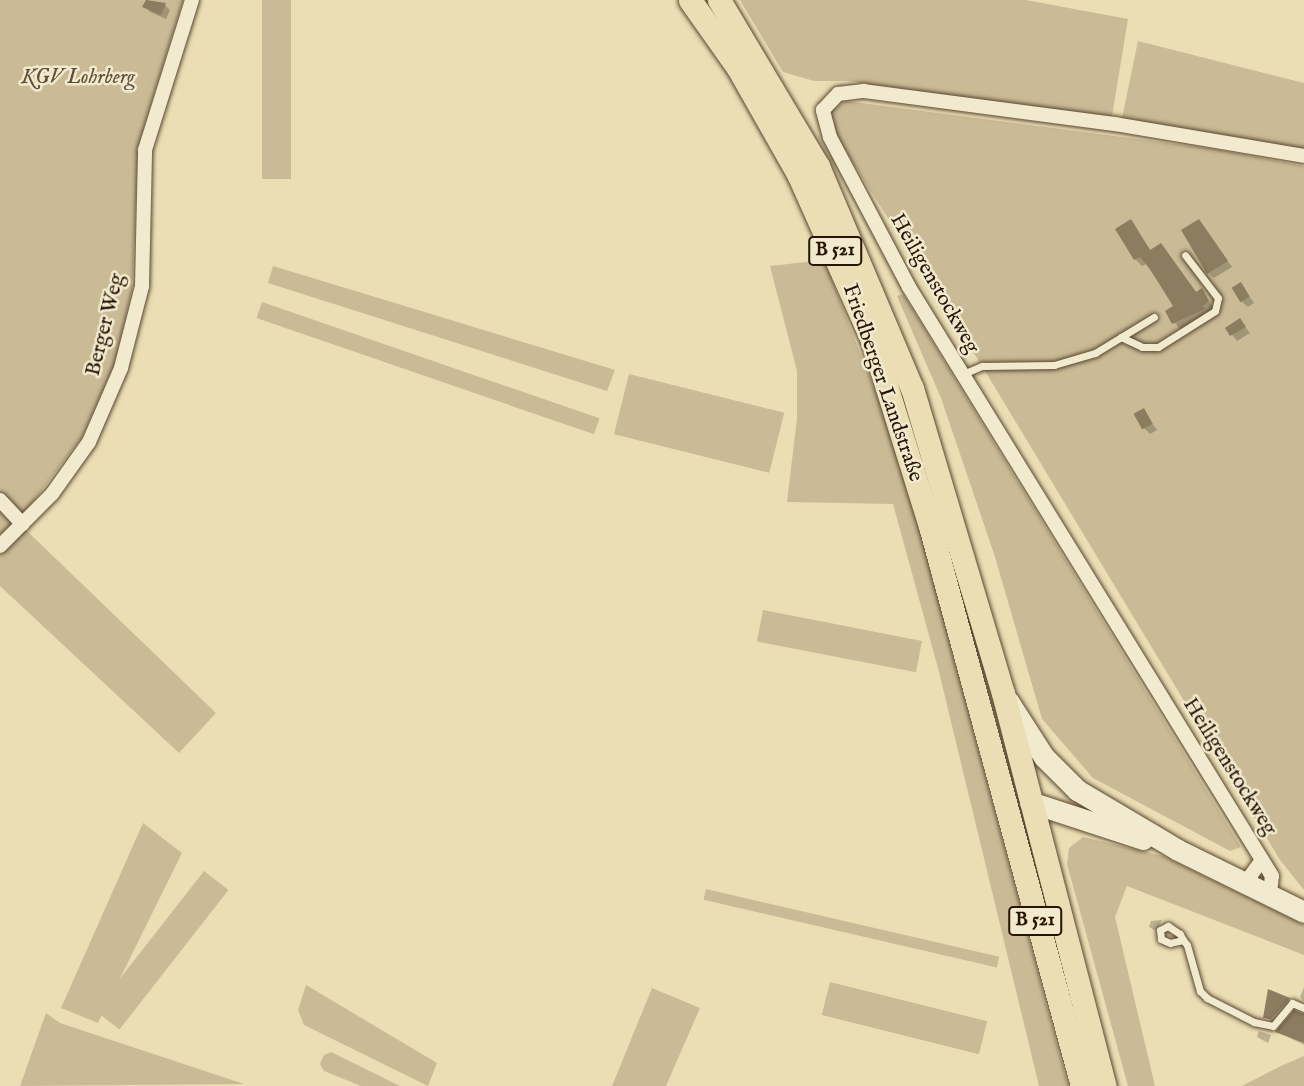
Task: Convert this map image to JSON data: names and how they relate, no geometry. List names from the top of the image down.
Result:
{
  "streets": {
    "main road": ["B 521", "Friedberger Landstraße"],
    "street": ["Heiligenstockweg", "Berger Weg"]
  },
  "crossings": [
    ["B 521", "Friedberger Landstraße"],
    ["Heiligenstockweg", "Friedberger Landstraße"]
  ],
  "parks": ["KGV Lohrberg"]
}
